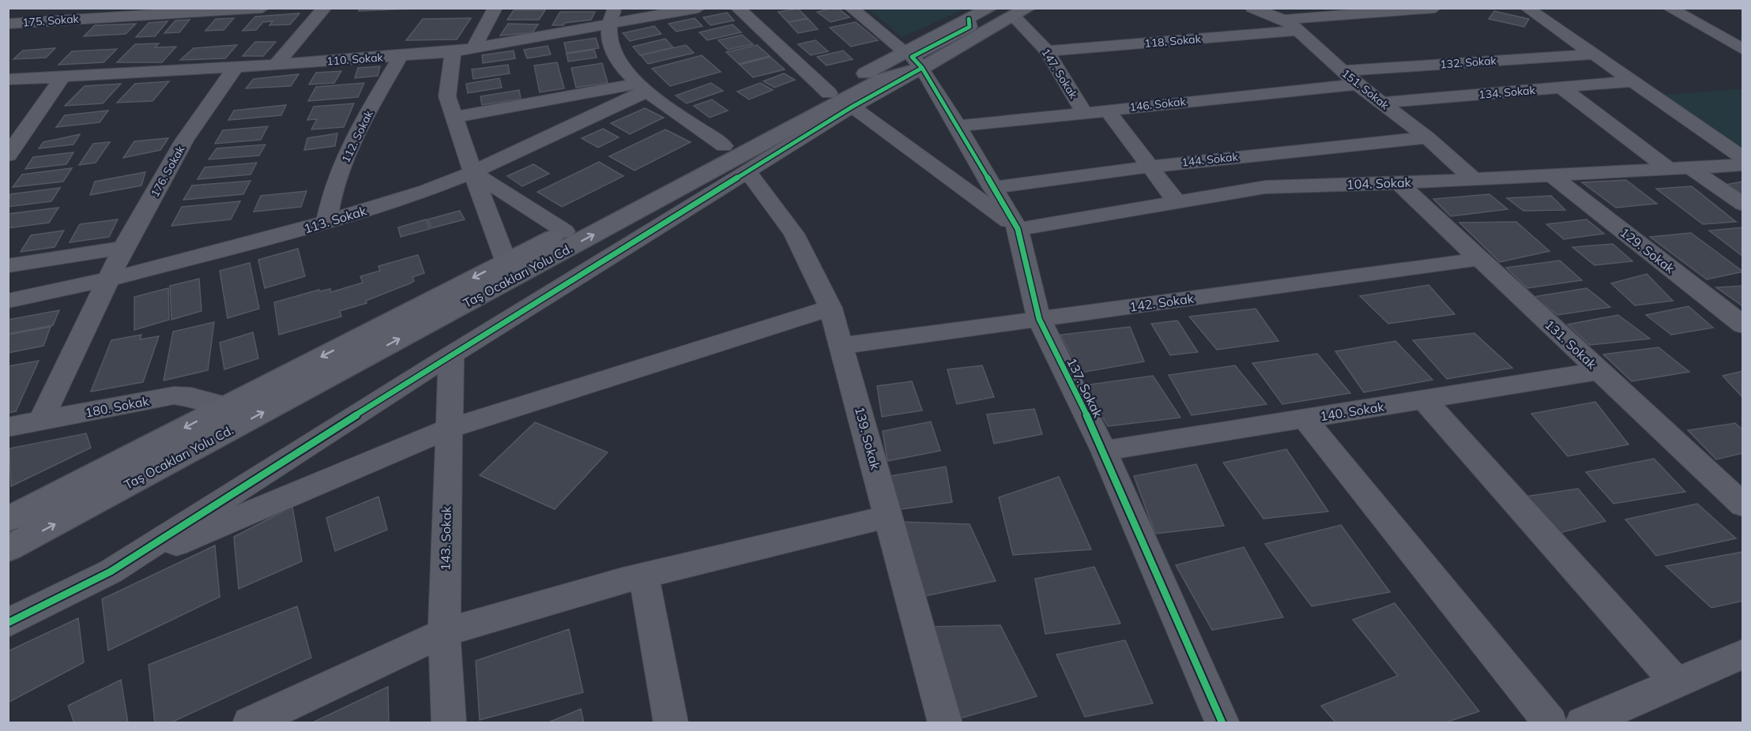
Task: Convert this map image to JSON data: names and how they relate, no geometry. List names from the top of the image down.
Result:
{
  "streets": {
    "main road": ["Taş Ocakları Yolu Cd."],
    "street": [
      "175. Sokak",
      "118. Sokak",
      "110. Sokak",
      "132. Sokak",
      "147. Sokak",
      "151. Sokak",
      "134. Sokak",
      "146. Sokak",
      "112. Sokak",
      "144. Sokak",
      "176. Sokak",
      "104. Sokak",
      "113. Sokak",
      "129. Sokak",
      "142. Sokak",
      "131. Sokak",
      "137. Sokak",
      "180. Sokak",
      "140. Sokak",
      "139. Sokak",
      "143. Sokak"
    ]
  },
  "crossings": [
    ["118. Sokak", "147. Sokak"],
    ["118. Sokak", "151. Sokak"],
    ["110. Sokak", "112. Sokak"],
    ["110. Sokak", "176. Sokak"],
    ["132. Sokak", "151. Sokak"],
    ["147. Sokak", "146. Sokak"],
    ["147. Sokak", "Taş Ocakları Yolu Cd."],
    ["151. Sokak", "134. Sokak"],
    ["151. Sokak", "146. Sokak"],
    ["151. Sokak", "144. Sokak"],
    ["151. Sokak", "104. Sokak"],
    ["146. Sokak", "137. Sokak"],
    ["112. Sokak", "113. Sokak"],
    ["144. Sokak", "137. Sokak"],
    ["176. Sokak", "113. Sokak"],
    ["176. Sokak", "180. Sokak"],
    ["104. Sokak", "129. Sokak"],
    ["104. Sokak", "131. Sokak"],
    ["104. Sokak", "137. Sokak"],
    ["Taş Ocakları Yolu Cd.", "137. Sokak"],
    ["Taş Ocakları Yolu Cd.", "180. Sokak"],
    ["142. Sokak", "131. Sokak"],
    ["142. Sokak", "137. Sokak"],
    ["142. Sokak", "139. Sokak"],
    ["131. Sokak", "140. Sokak"],
    ["137. Sokak", "140. Sokak"]
  ]
}
